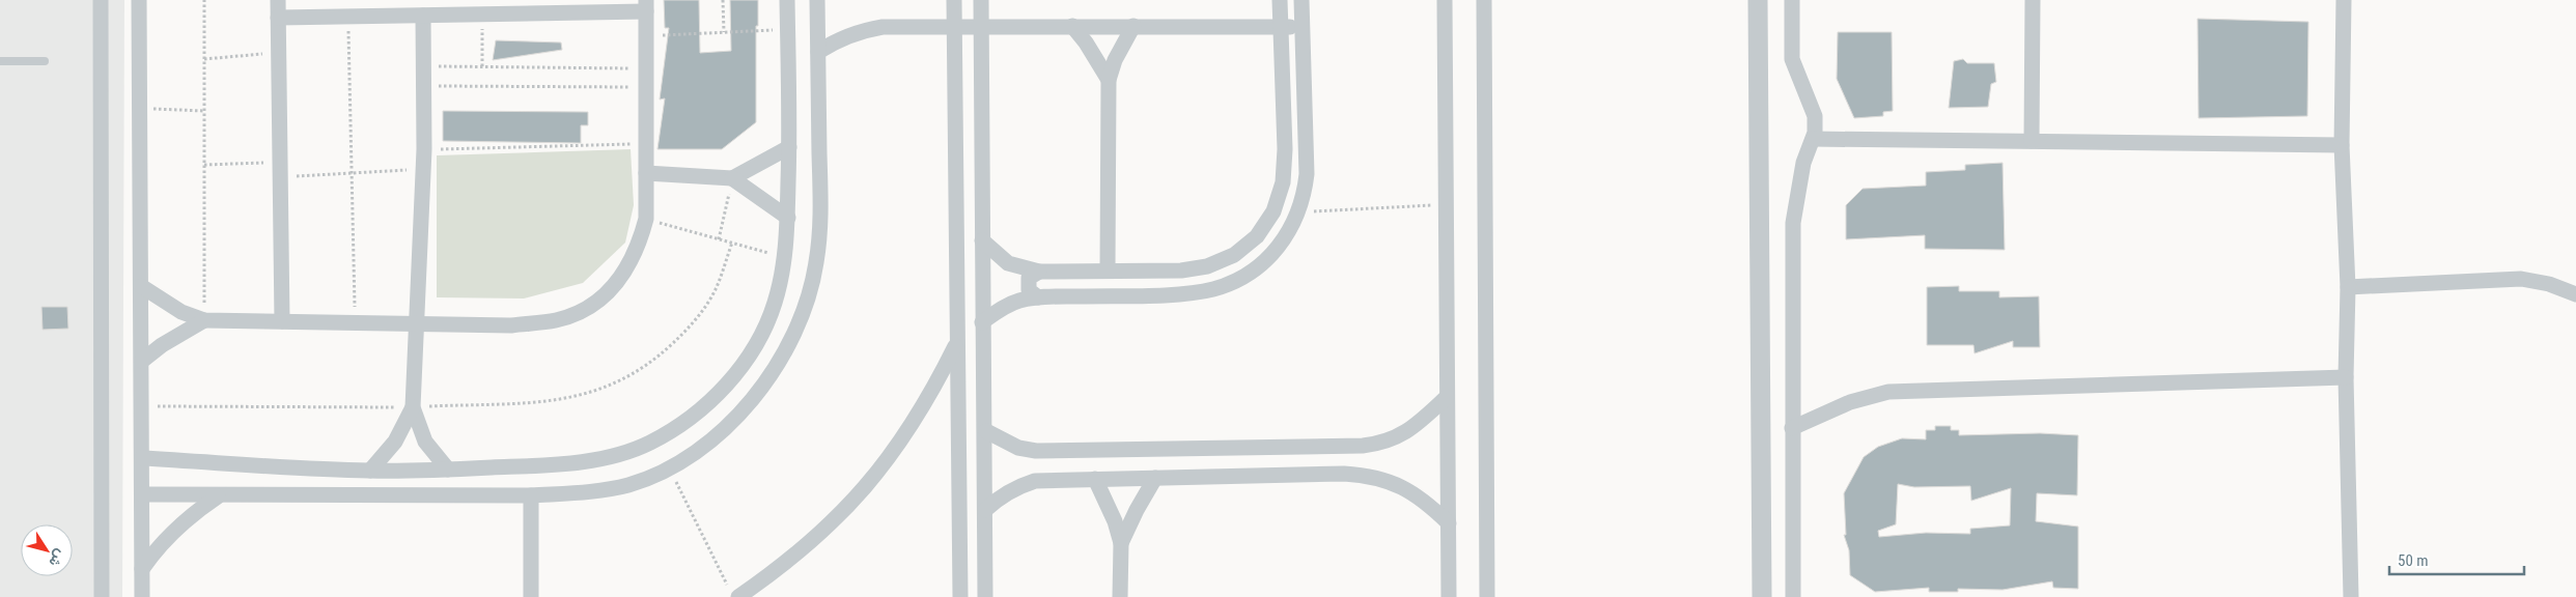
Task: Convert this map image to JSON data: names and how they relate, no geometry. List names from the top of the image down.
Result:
{
  "scale_bar": "50 m",
  "north": "bottom right"
}
